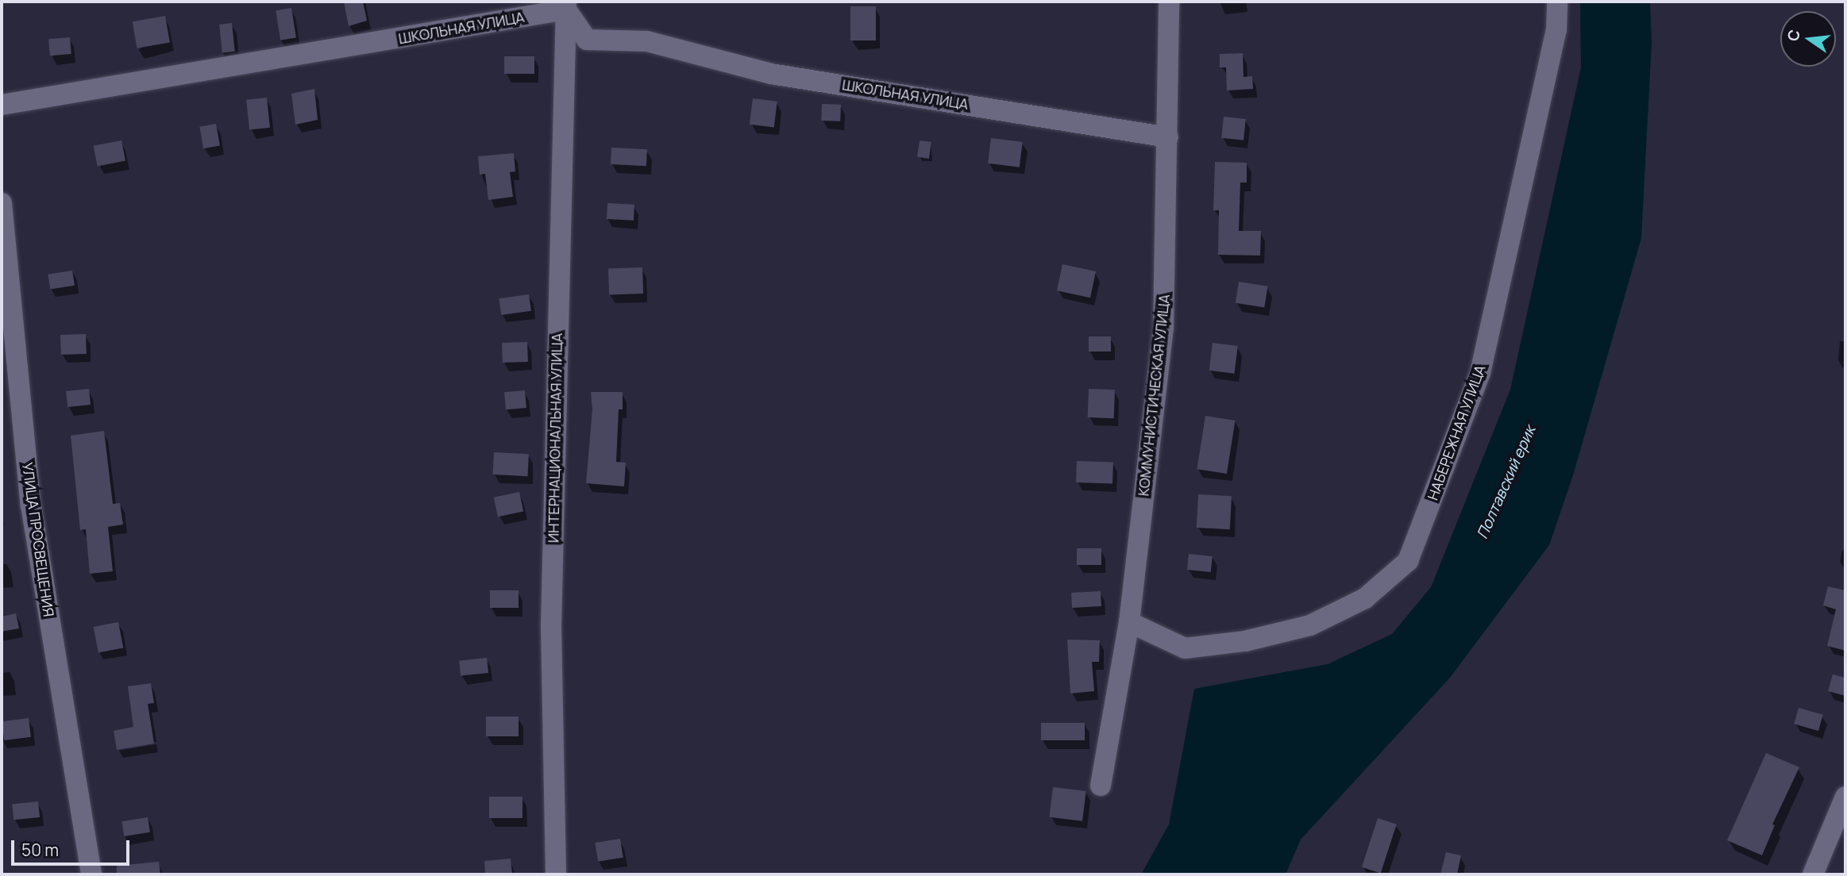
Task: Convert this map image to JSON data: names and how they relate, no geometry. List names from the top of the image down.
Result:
{
  "streets": {
    "street": [
      "ШКОЛЬНАЯ УЛИЦА",
      "КОММУНИСТИЧЕСКАЯ УЛИЦА",
      "НАБЕРЕЖНАЯ УЛИЦА",
      "ИНТЕРНАЦИОНАЛЬНАЯ УЛИЦА",
      "УЛИЦА ПРОСВЕЩЕНИЯ"
    ]
  },
  "crossings": [
    ["ШКОЛЬНАЯ УЛИЦА", "КОММУНИСТИЧЕСКАЯ УЛИЦА"],
    ["ШКОЛЬНАЯ УЛИЦА", "ИНТЕРНАЦИОНАЛЬНАЯ УЛИЦА"],
    ["КОММУНИСТИЧЕСКАЯ УЛИЦА", "НАБЕРЕЖНАЯ УЛИЦА"]
  ],
  "water": ["Полтавский ерик"],
  "scale_bar": "50 m",
  "north": "left"
}
